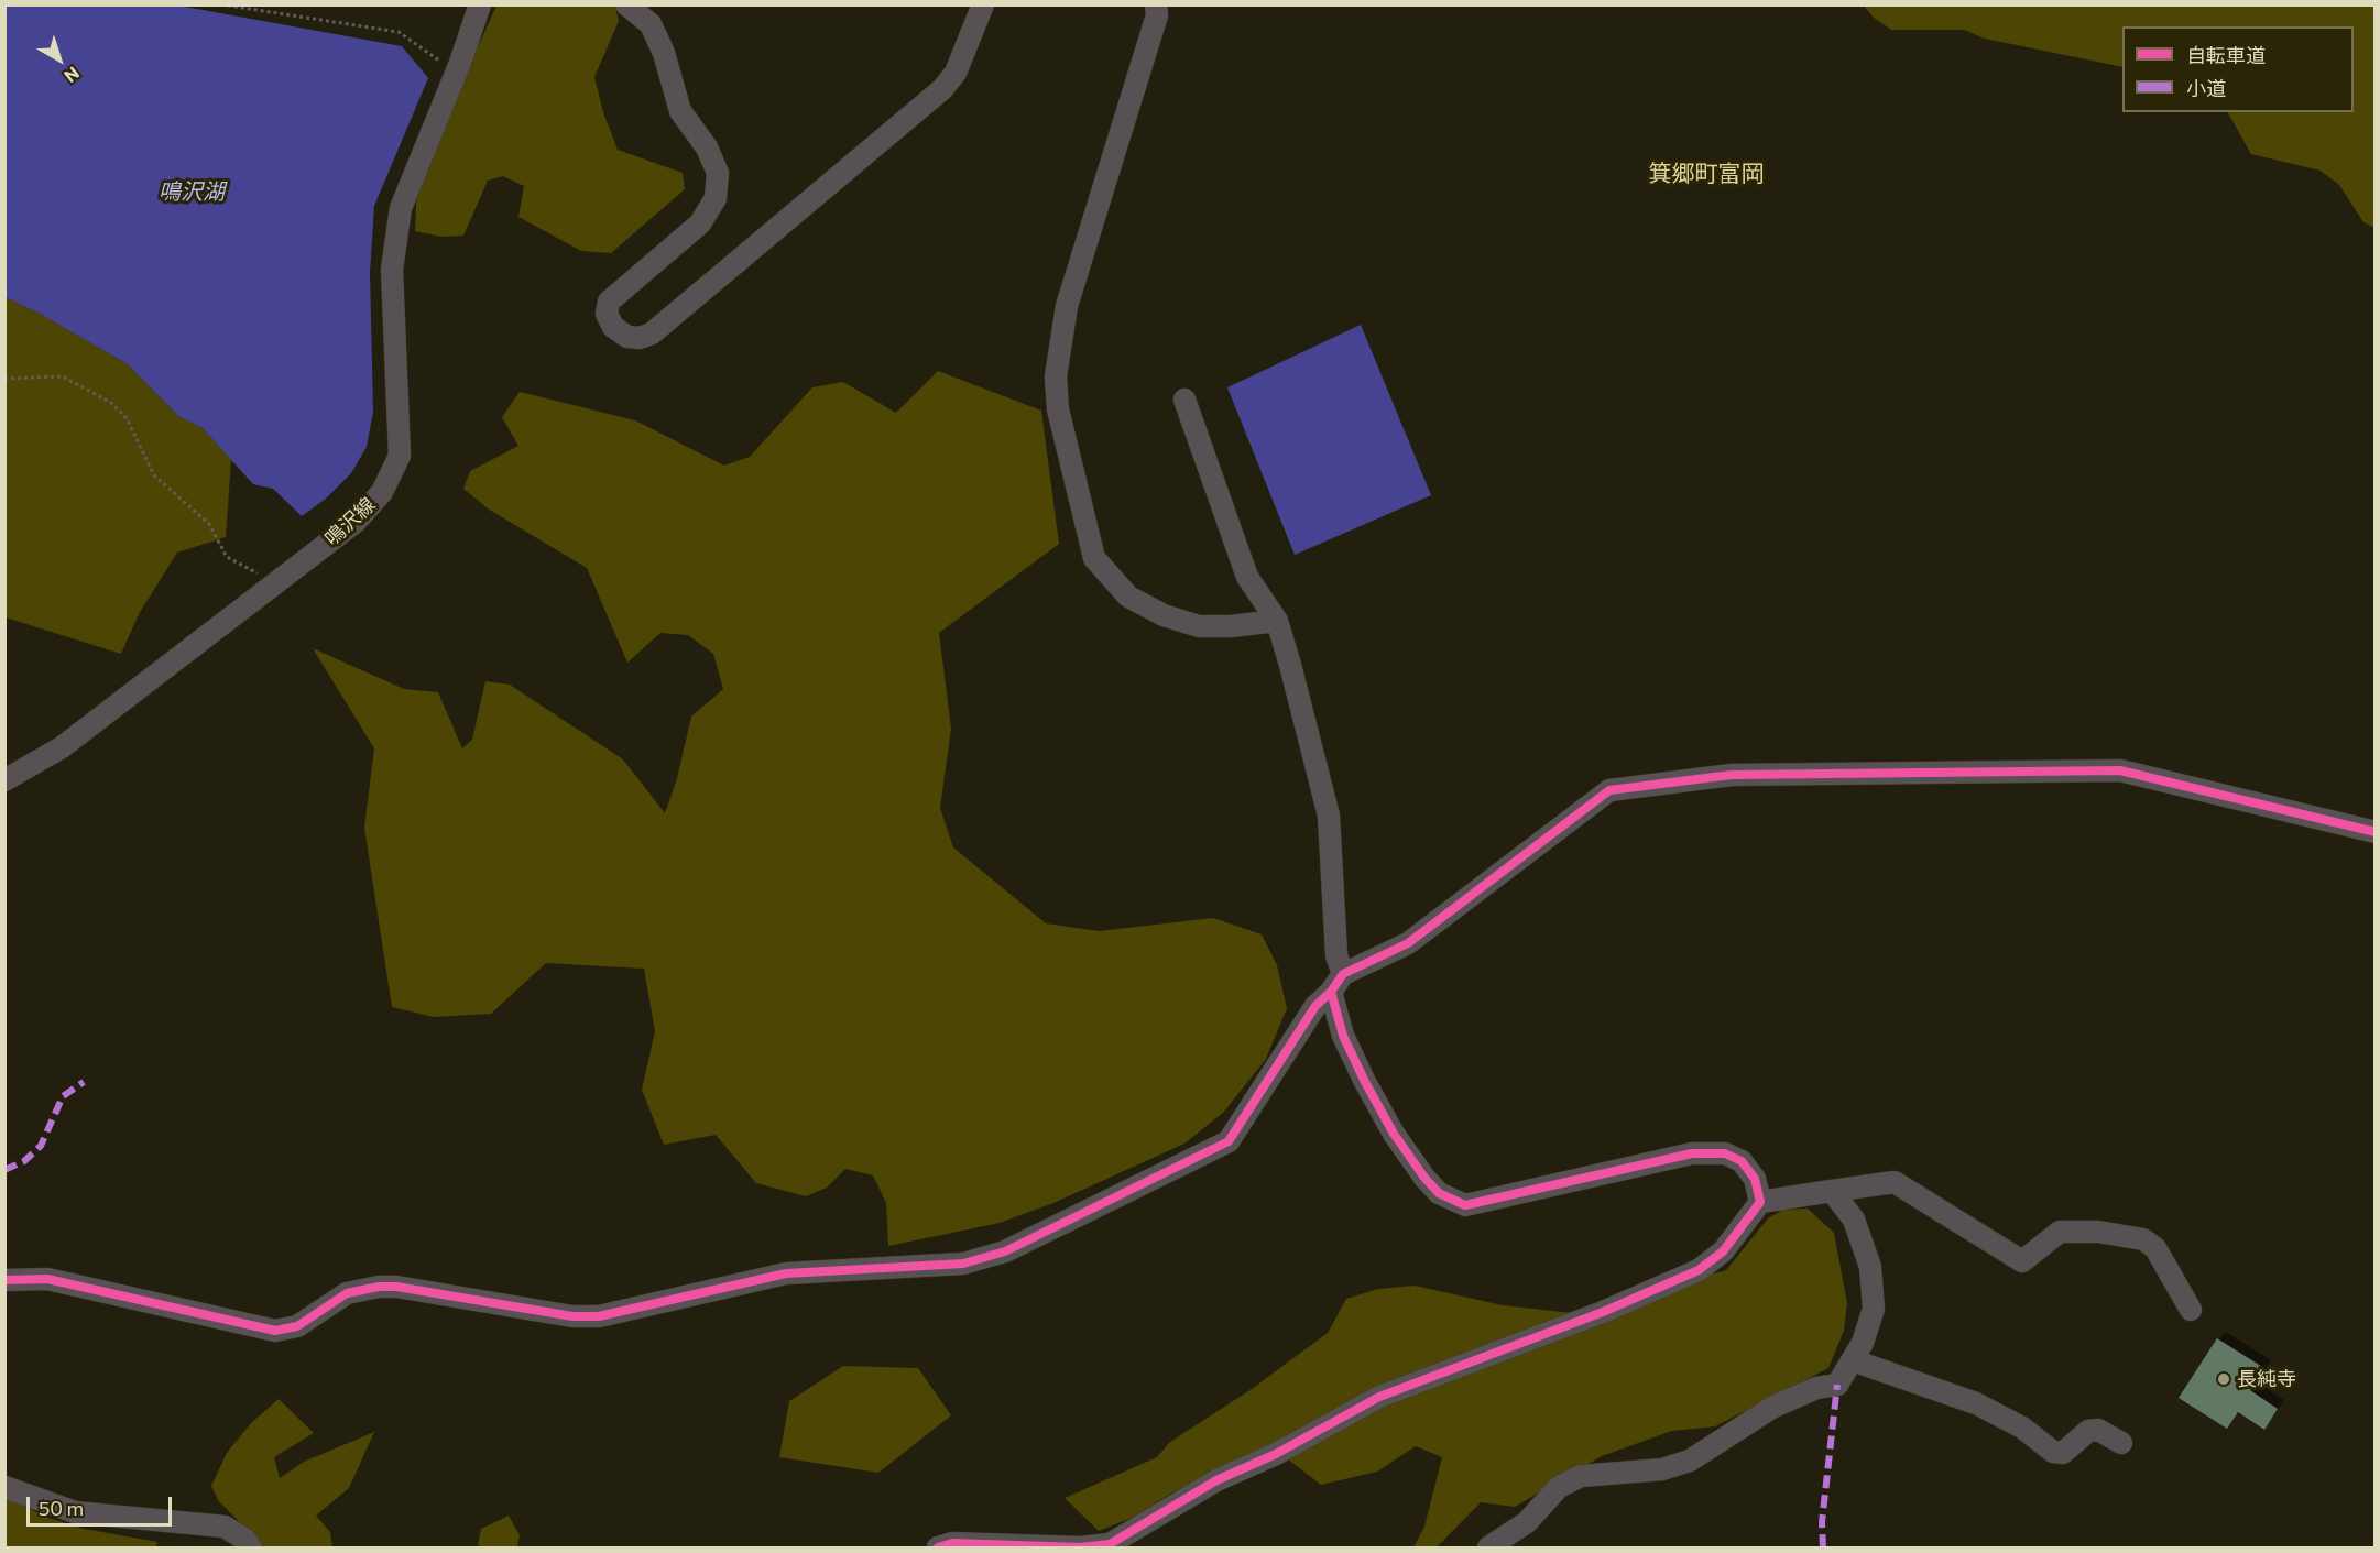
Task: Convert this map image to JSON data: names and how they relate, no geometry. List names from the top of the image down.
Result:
{
  "streets": {
    "street": ["鳴沢線"]
  },
  "districts": ["箕郷町富岡"],
  "water": ["鳴沢湖"],
  "places": ["長純寺"],
  "legend": ["自転車道", "小道"],
  "scale_bar": "50 m",
  "north": "bottom right"
}
